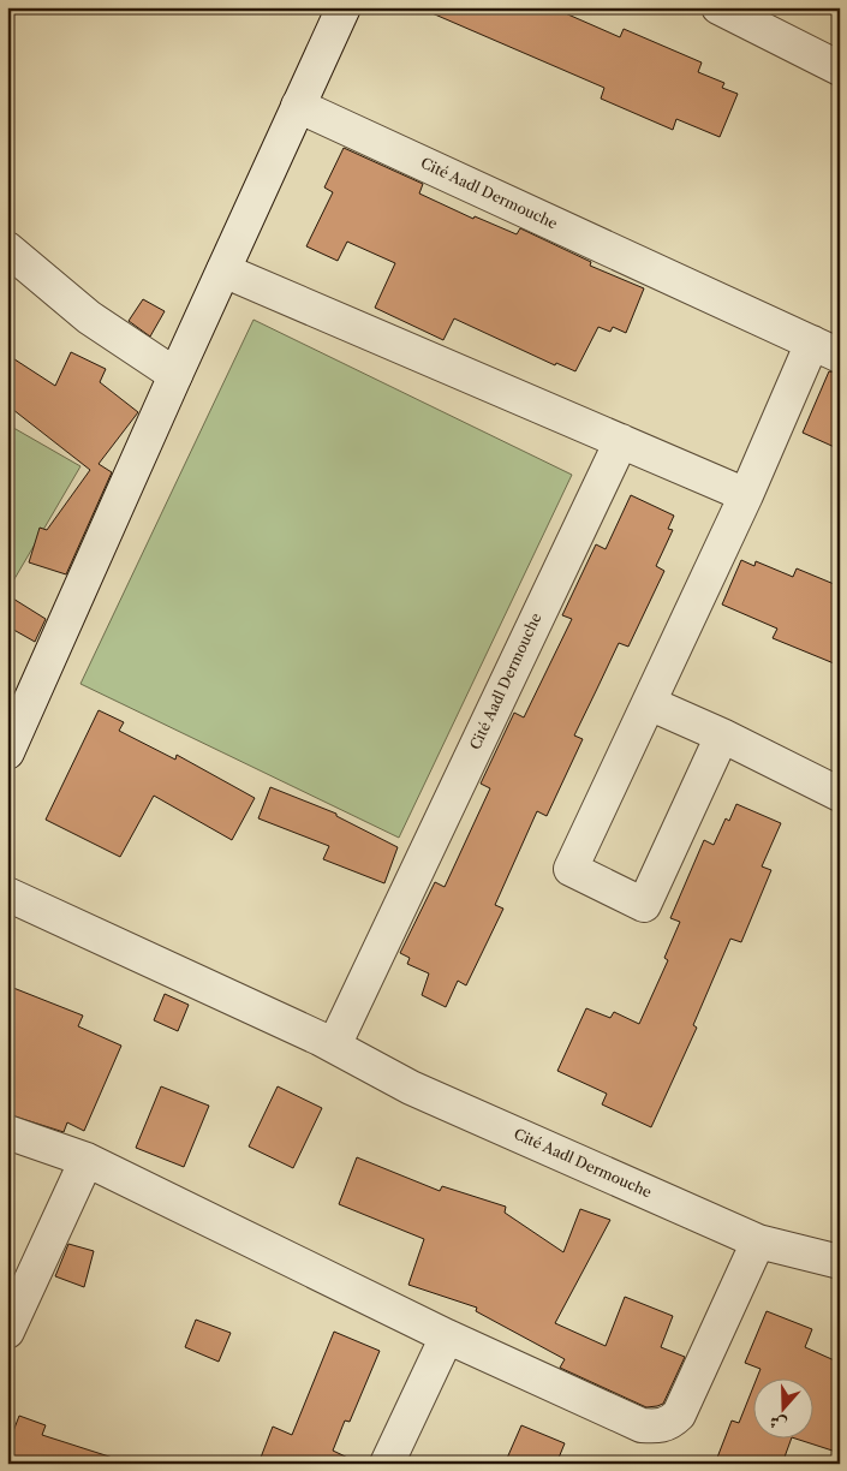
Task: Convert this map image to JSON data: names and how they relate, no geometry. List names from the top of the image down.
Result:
{
  "streets": {
    "street": ["Cité Aadl Dermouche"]
  },
  "north": "bottom"
}
